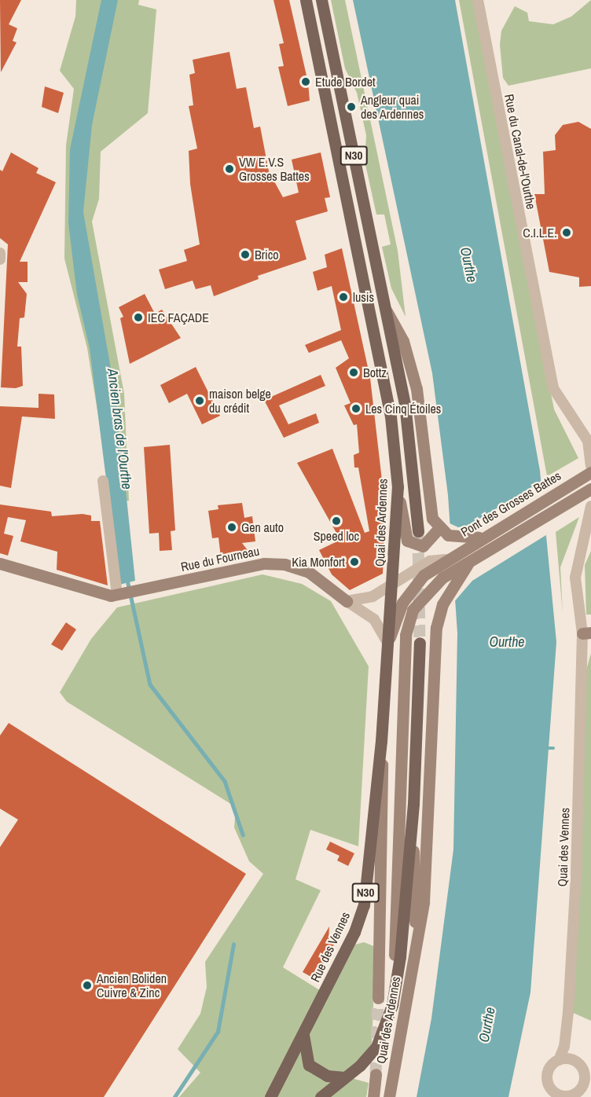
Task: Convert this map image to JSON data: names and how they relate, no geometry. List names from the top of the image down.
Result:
{
  "streets": {
    "main road": [
      "N30",
      "Pont des Grosses Battes",
      "Quai des Ardennes",
      "Rue du Fourneau",
      "Rue des Vennes"
    ],
    "street": ["Rue du Canal-de-l'Ourthe", "Quai des Vennes"]
  },
  "crossings": [
    ["Pont des Grosses Battes", "Quai des Ardennes"],
    ["Pont des Grosses Battes", "Rue du Fourneau"],
    ["Quai des Ardennes", "Rue du Fourneau"],
    ["Quai des Ardennes", "Rue des Vennes"]
  ],
  "water": ["Ourthe", "Ancien bras de l'Ourthe"],
  "places": [
    "Etude Bordet",
    "Angleur quai des Ardennes",
    "VW E.V.S Grosses Battes",
    "C.I.L.E.",
    "Brico",
    "lusis",
    "IEC FAÇADE",
    "Bottz",
    "maison belge du crédit",
    "Les Cinq Étoiles",
    "Speed loc",
    "Gen auto",
    "Kia Monfort",
    "Ancien Boliden Cuivre & Zinc"
  ]
}
